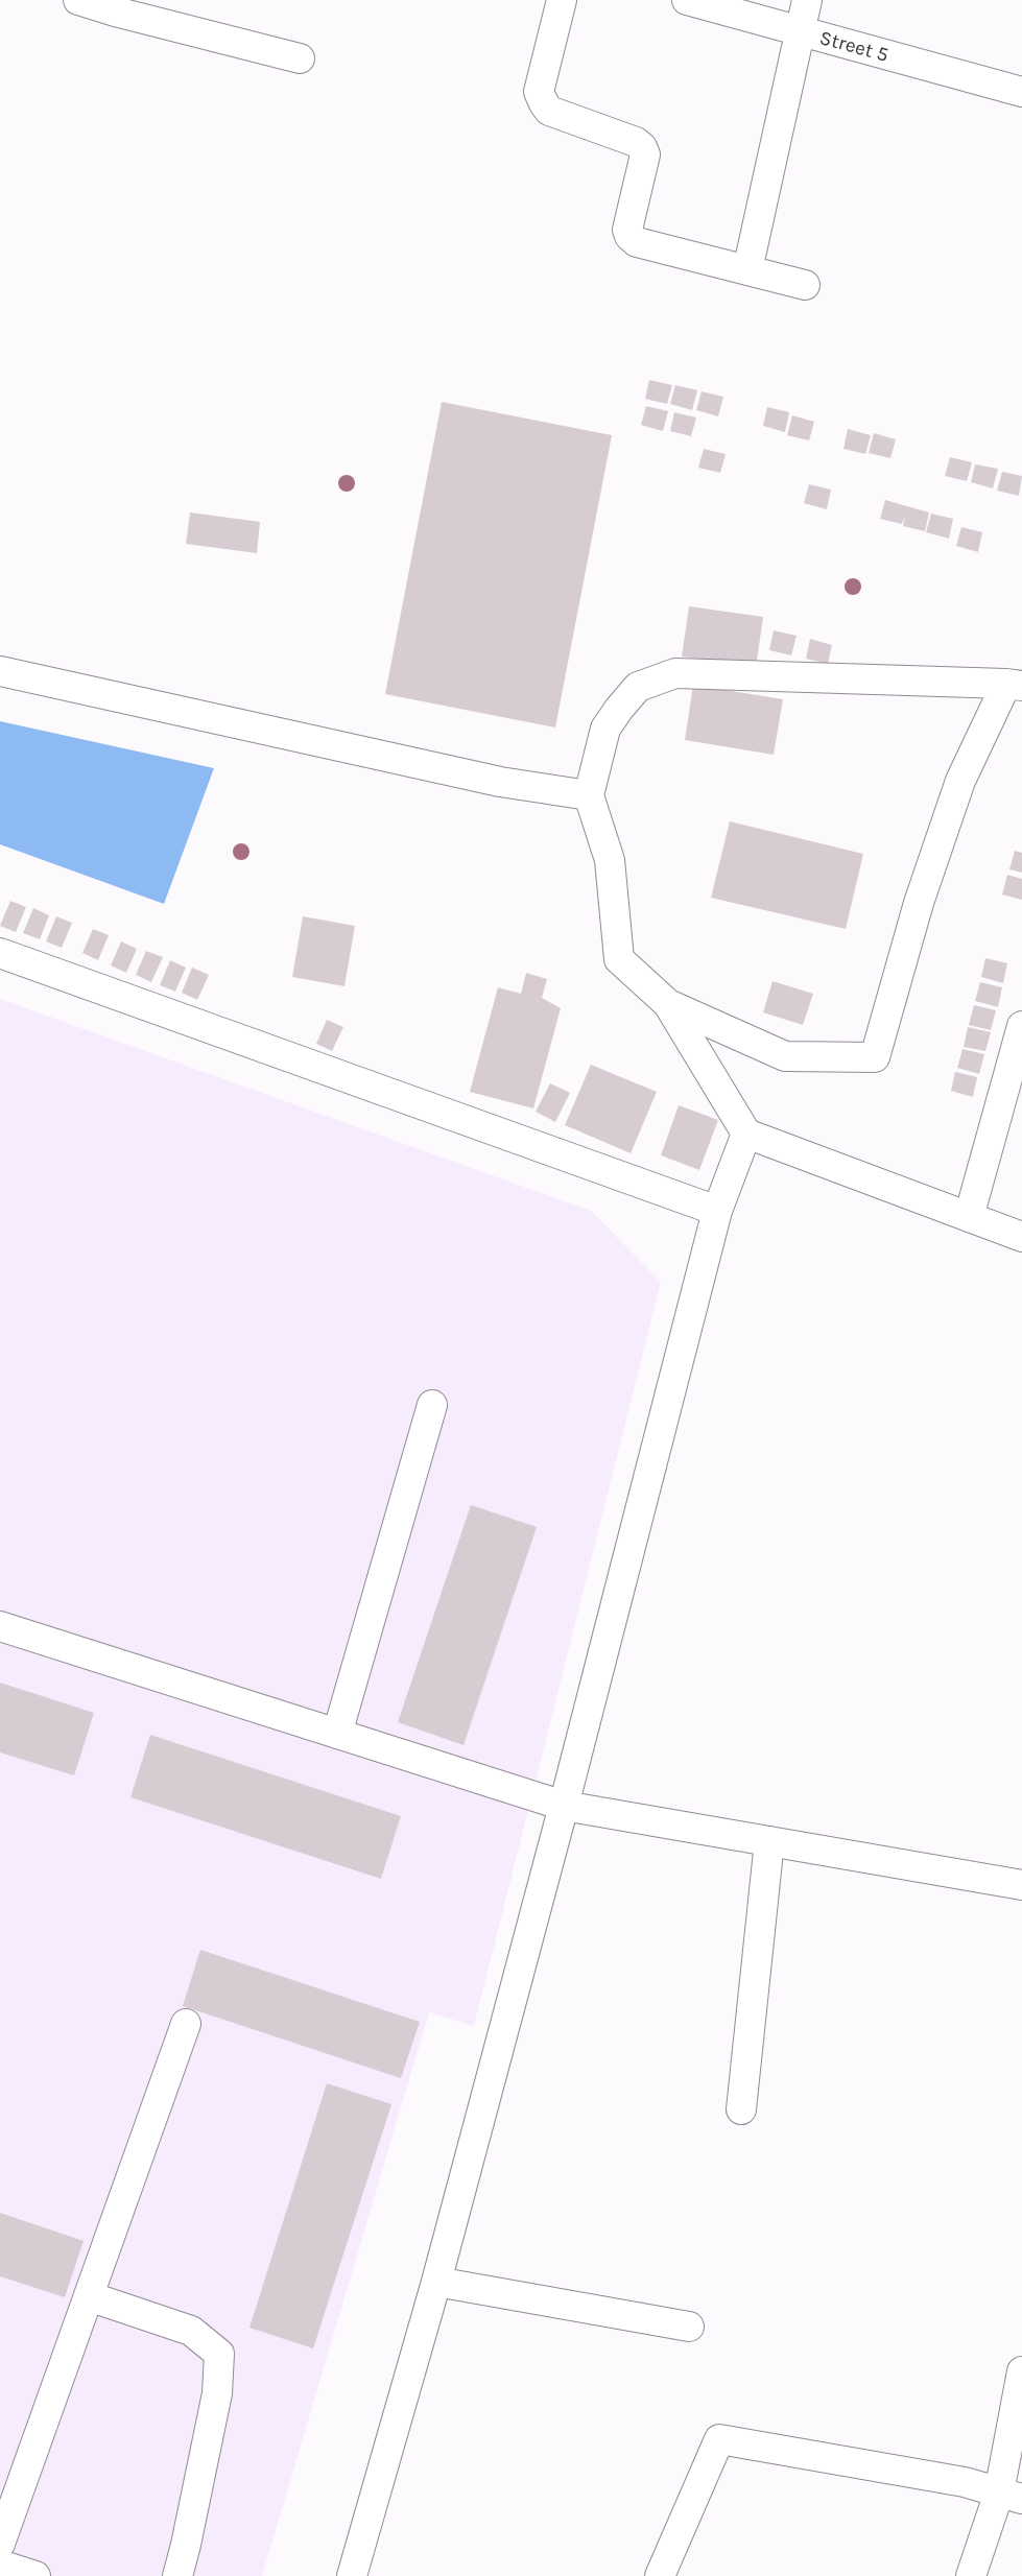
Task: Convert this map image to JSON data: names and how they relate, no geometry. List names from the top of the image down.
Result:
{
  "streets": {
    "street": ["Street 5"]
  }
}
